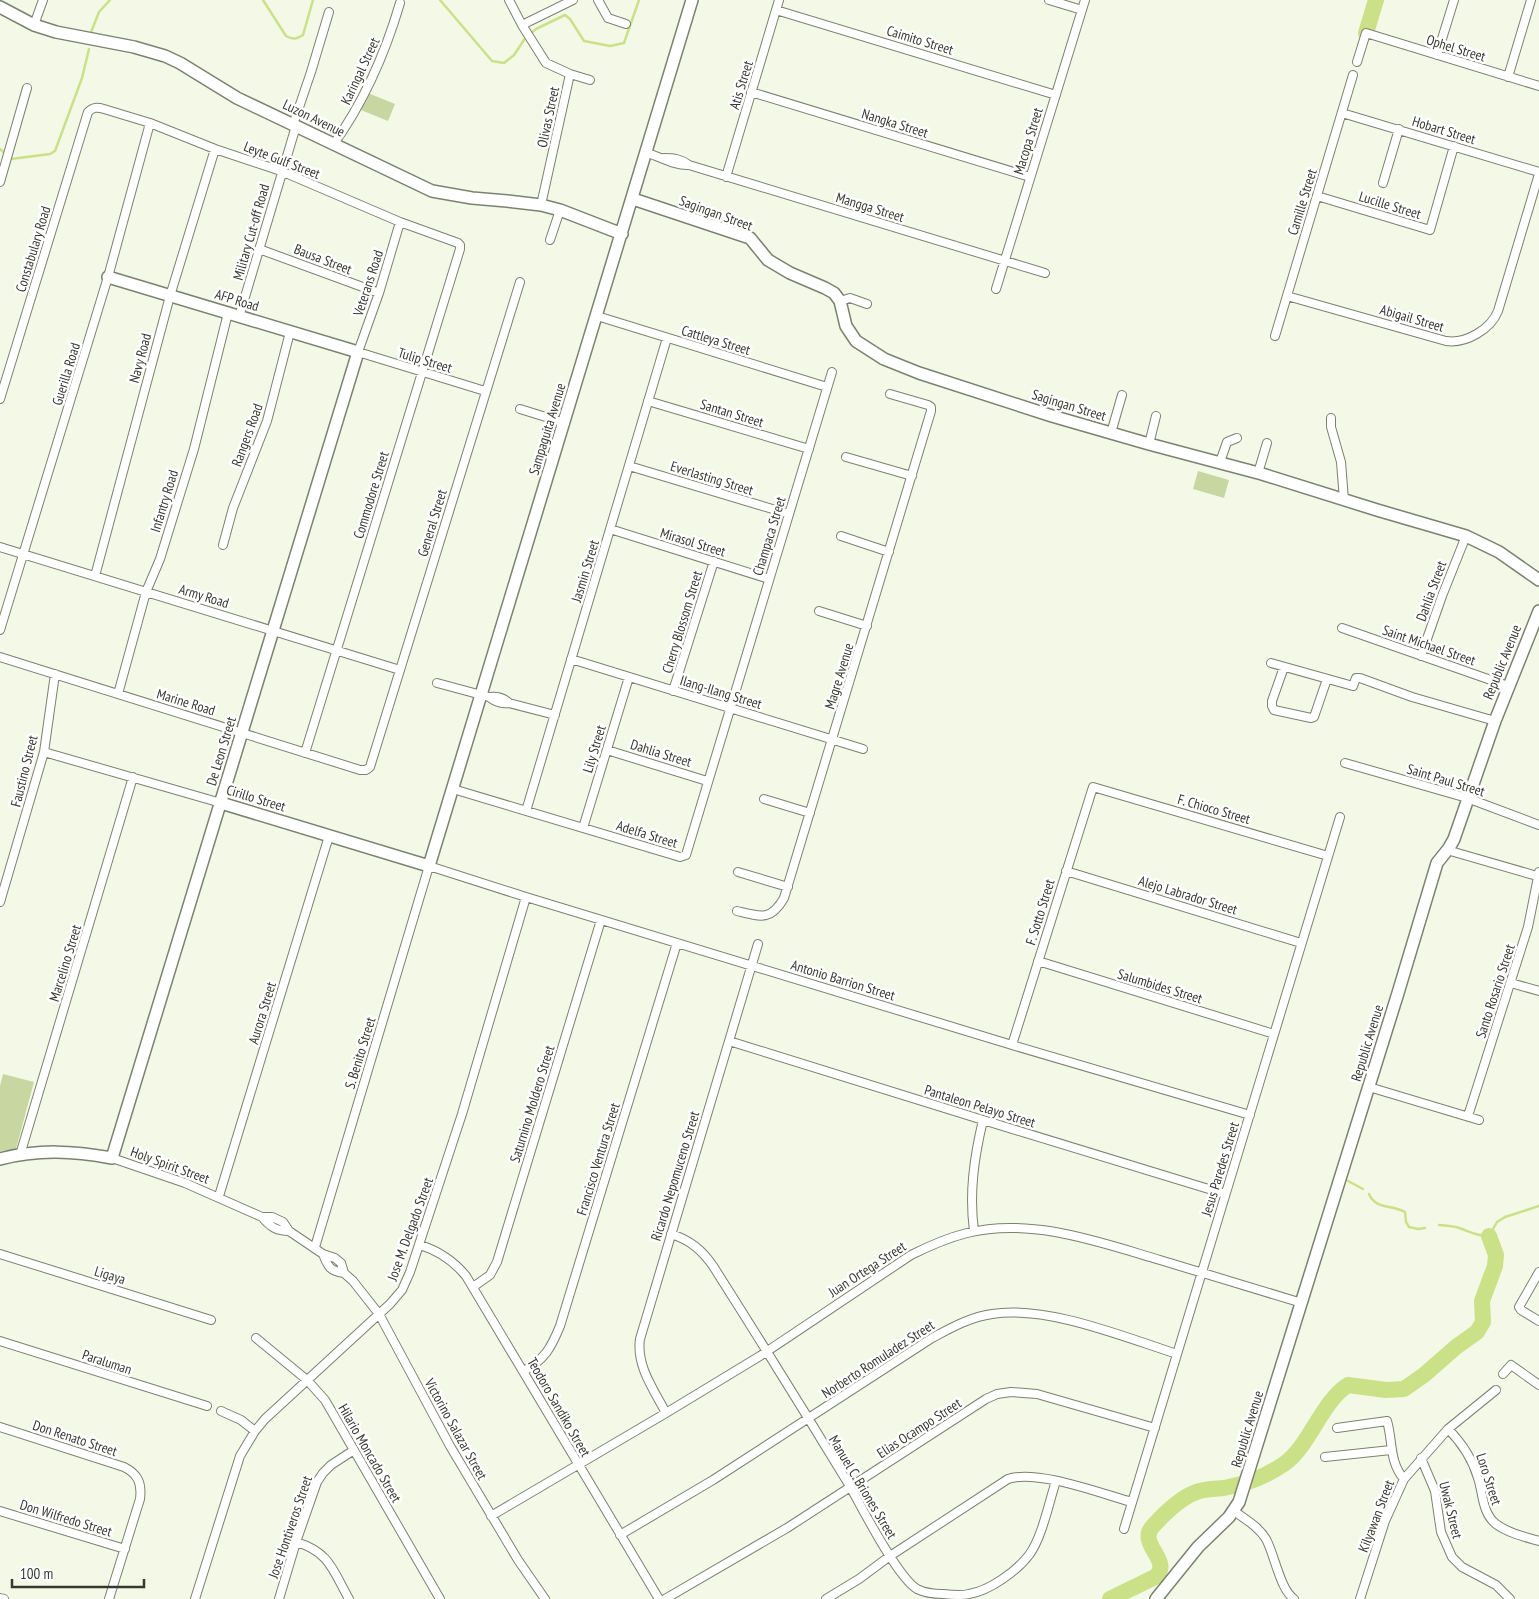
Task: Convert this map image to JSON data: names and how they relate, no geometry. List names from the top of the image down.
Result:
{
  "streets": {
    "main road": [
      "Luzon Avenue",
      "Sagingan Street",
      "AFP Road",
      "Sampaguita Avenue",
      "Republic Avenue",
      "De Leon Street",
      "Cirillo Street"
    ],
    "street": [
      "Caimito Street",
      "Ophel Street",
      "Karingal Street",
      "Atis Street",
      "Olivas Street",
      "Nangka Street",
      "Hobart Street",
      "Macopa Street",
      "Leyte Gulf Street",
      "Camille Street",
      "Lucille Street",
      "Mangga Street",
      "Military Cut-off Road",
      "Constabulary Road",
      "Bausa Street",
      "Veterans Road",
      "Abigail Street",
      "Cattleya Street",
      "Navy Road",
      "Tulip Street",
      "Guerilla Road",
      "Santan Street",
      "Rangers Road",
      "Everlasting Street",
      "Commodore Street",
      "Infantry Road",
      "General Street",
      "Champaca Street",
      "Mirasol Street",
      "Jasmin Street",
      "Dahlia Street",
      "Army Road",
      "Cherry Blossom Street",
      "Saint Michael Street",
      "Magre Avenue",
      "Ilang-Ilang Street",
      "Marine Road",
      "Lily Street",
      "Faustino Street",
      "Saint Paul Street",
      "F. Chioco Street",
      "Adelfa Street",
      "Alejo Labrador Street",
      "F. Sotto Street",
      "Marcelino Street",
      "Antonio Barrion Street",
      "Salumbides Street",
      "Santo Rosario Street",
      "Aurora Street",
      "S. Benito Street",
      "Saturnino Moldero Street",
      "Pantaleon Pelayo Street",
      "Francisco Ventura Street",
      "Holy Spirit Street",
      "Jesus Paredes Street",
      "Ricardo Nepomuceno Street",
      "Jose M. Delgado Street",
      "Juan Ortega Street",
      "Ligaya",
      "Norberto Romuladez Street",
      "Paraluman",
      "Teodoro Sandiko Street",
      "Elias Ocampo Street",
      "Victorino Salazar Street",
      "Don Renato Street",
      "Hilario Moncado Street",
      "Loro Street",
      "Manuel C. Briones Street",
      "Uwak Street",
      "Kilyawan Street",
      "Don Wilfredo Street",
      "Jose Hontiveros Street"
    ]
  },
  "crossings": [
    ["Caimito Street", "Atis Street"],
    ["Caimito Street", "Macopa Street"],
    ["Karingal Street", "Luzon Avenue"],
    ["Atis Street", "Nangka Street"],
    ["Atis Street", "Mangga Street"],
    ["Olivas Street", "Luzon Avenue"],
    ["Luzon Avenue", "Military Cut-off Road"],
    ["Luzon Avenue", "Sampaguita Avenue"],
    ["Nangka Street", "Macopa Street"],
    ["Hobart Street", "Camille Street"],
    ["Hobart Street", "Lucille Street"],
    ["Hobart Street", "Abigail Street"],
    ["Macopa Street", "Mangga Street"],
    ["Leyte Gulf Street", "Military Cut-off Road"],
    ["Leyte Gulf Street", "Constabulary Road"],
    ["Leyte Gulf Street", "Veterans Road"],
    ["Leyte Gulf Street", "Navy Road"],
    ["Leyte Gulf Street", "Guerilla Road"],
    ["Leyte Gulf Street", "Commodore Street"],
    ["Camille Street", "Lucille Street"],
    ["Camille Street", "Abigail Street"],
    ["Mangga Street", "Sampaguita Avenue"],
    ["Sagingan Street", "Sampaguita Avenue"],
    ["Sagingan Street", "Dahlia Street"],
    ["Military Cut-off Road", "Bausa Street"],
    ["Military Cut-off Road", "AFP Road"],
    ["Military Cut-off Road", "Infantry Road"],
    ["Bausa Street", "Veterans Road"],
    ["Veterans Road", "AFP Road"],
    ["Veterans Road", "Tulip Street"],
    ["Veterans Road", "De Leon Street"],
    ["AFP Road", "Navy Road"],
    ["AFP Road", "Tulip Street"],
    ["AFP Road", "Guerilla Road"],
    ["AFP Road", "Rangers Road"],
    ["AFP Road", "Infantry Road"],
    ["AFP Road", "De Leon Street"],
    ["Cattleya Street", "Sampaguita Avenue"],
    ["Cattleya Street", "Champaca Street"],
    ["Cattleya Street", "Jasmin Street"],
    ["Navy Road", "Army Road"],
    ["Tulip Street", "Commodore Street"],
    ["Tulip Street", "General Street"],
    ["Tulip Street", "De Leon Street"],
    ["Guerilla Road", "Army Road"],
    ["Santan Street", "Champaca Street"],
    ["Santan Street", "Jasmin Street"],
    ["Sampaguita Avenue", "Cirillo Street"],
    ["Sampaguita Avenue", "Adelfa Street"],
    ["Sampaguita Avenue", "Antonio Barrion Street"],
    ["Sampaguita Avenue", "S. Benito Street"],
    ["Everlasting Street", "Champaca Street"],
    ["Everlasting Street", "Jasmin Street"],
    ["Commodore Street", "Army Road"],
    ["Commodore Street", "Marine Road"],
    ["Infantry Road", "Army Road"],
    ["Infantry Road", "Marine Road"],
    ["General Street", "Army Road"],
    ["General Street", "Marine Road"],
    ["Champaca Street", "Mirasol Street"],
    ["Champaca Street", "Ilang-Ilang Street"],
    ["Champaca Street", "Adelfa Street"],
    ["Mirasol Street", "Jasmin Street"],
    ["Mirasol Street", "Cherry Blossom Street"],
    ["Jasmin Street", "Ilang-Ilang Street"],
    ["Jasmin Street", "Adelfa Street"],
    ["Dahlia Street", "Saint Michael Street"],
    ["Dahlia Street", "Lily Street"],
    ["Dahlia Street", "Adelfa Street"],
    ["Army Road", "De Leon Street"],
    ["Cherry Blossom Street", "Ilang-Ilang Street"],
    ["Saint Michael Street", "Republic Avenue"],
    ["Republic Avenue", "Saint Paul Street"],
    ["Republic Avenue", "Juan Ortega Street"],
    ["Magre Avenue", "Ilang-Ilang Street"],
    ["Ilang-Ilang Street", "Lily Street"],
    ["Ilang-Ilang Street", "Adelfa Street"],
    ["Marine Road", "De Leon Street"],
    ["Marine Road", "Faustino Street"],
    ["Lily Street", "Adelfa Street"],
    ["De Leon Street", "Cirillo Street"],
    ["De Leon Street", "Holy Spirit Street"],
    ["Faustino Street", "Cirillo Street"],
    ["Cirillo Street", "Marcelino Street"],
    ["Cirillo Street", "Antonio Barrion Street"],
    ["Cirillo Street", "Aurora Street"],
    ["Cirillo Street", "S. Benito Street"],
    ["F. Chioco Street", "F. Sotto Street"],
    ["F. Chioco Street", "Jesus Paredes Street"],
    ["Alejo Labrador Street", "F. Sotto Street"],
    ["Alejo Labrador Street", "Jesus Paredes Street"],
    ["F. Sotto Street", "Antonio Barrion Street"],
    ["F. Sotto Street", "Salumbides Street"],
    ["Antonio Barrion Street", "S. Benito Street"],
    ["Antonio Barrion Street", "Saturnino Moldero Street"],
    ["Antonio Barrion Street", "Francisco Ventura Street"],
    ["Antonio Barrion Street", "Jesus Paredes Street"],
    ["Antonio Barrion Street", "Ricardo Nepomuceno Street"],
    ["Antonio Barrion Street", "Jose M. Delgado Street"],
    ["Salumbides Street", "Jesus Paredes Street"],
    ["Aurora Street", "Holy Spirit Street"],
    ["Aurora Street", "Victorino Salazar Street"],
    ["S. Benito Street", "Victorino Salazar Street"],
    ["Saturnino Moldero Street", "Teodoro Sandiko Street"],
    ["Pantaleon Pelayo Street", "Jesus Paredes Street"],
    ["Pantaleon Pelayo Street", "Ricardo Nepomuceno Street"],
    ["Francisco Ventura Street", "Teodoro Sandiko Street"],
    ["Holy Spirit Street", "Victorino Salazar Street"],
    ["Jesus Paredes Street", "Juan Ortega Street"],
    ["Jesus Paredes Street", "Norberto Romuladez Street"],
    ["Jesus Paredes Street", "Elias Ocampo Street"],
    ["Ricardo Nepomuceno Street", "Juan Ortega Street"],
    ["Ricardo Nepomuceno Street", "Manuel C. Briones Street"],
    ["Jose M. Delgado Street", "Teodoro Sandiko Street"],
    ["Jose M. Delgado Street", "Victorino Salazar Street"],
    ["Jose M. Delgado Street", "Hilario Moncado Street"],
    ["Juan Ortega Street", "Teodoro Sandiko Street"],
    ["Juan Ortega Street", "Victorino Salazar Street"],
    ["Juan Ortega Street", "Manuel C. Briones Street"],
    ["Norberto Romuladez Street", "Teodoro Sandiko Street"],
    ["Norberto Romuladez Street", "Manuel C. Briones Street"],
    ["Elias Ocampo Street", "Manuel C. Briones Street"],
    ["Don Renato Street", "Don Wilfredo Street"],
    ["Hilario Moncado Street", "Jose Hontiveros Street"],
    ["Loro Street", "Kilyawan Street"],
    ["Uwak Street", "Kilyawan Street"]
  ],
  "scale_bar": "100 m"
}
